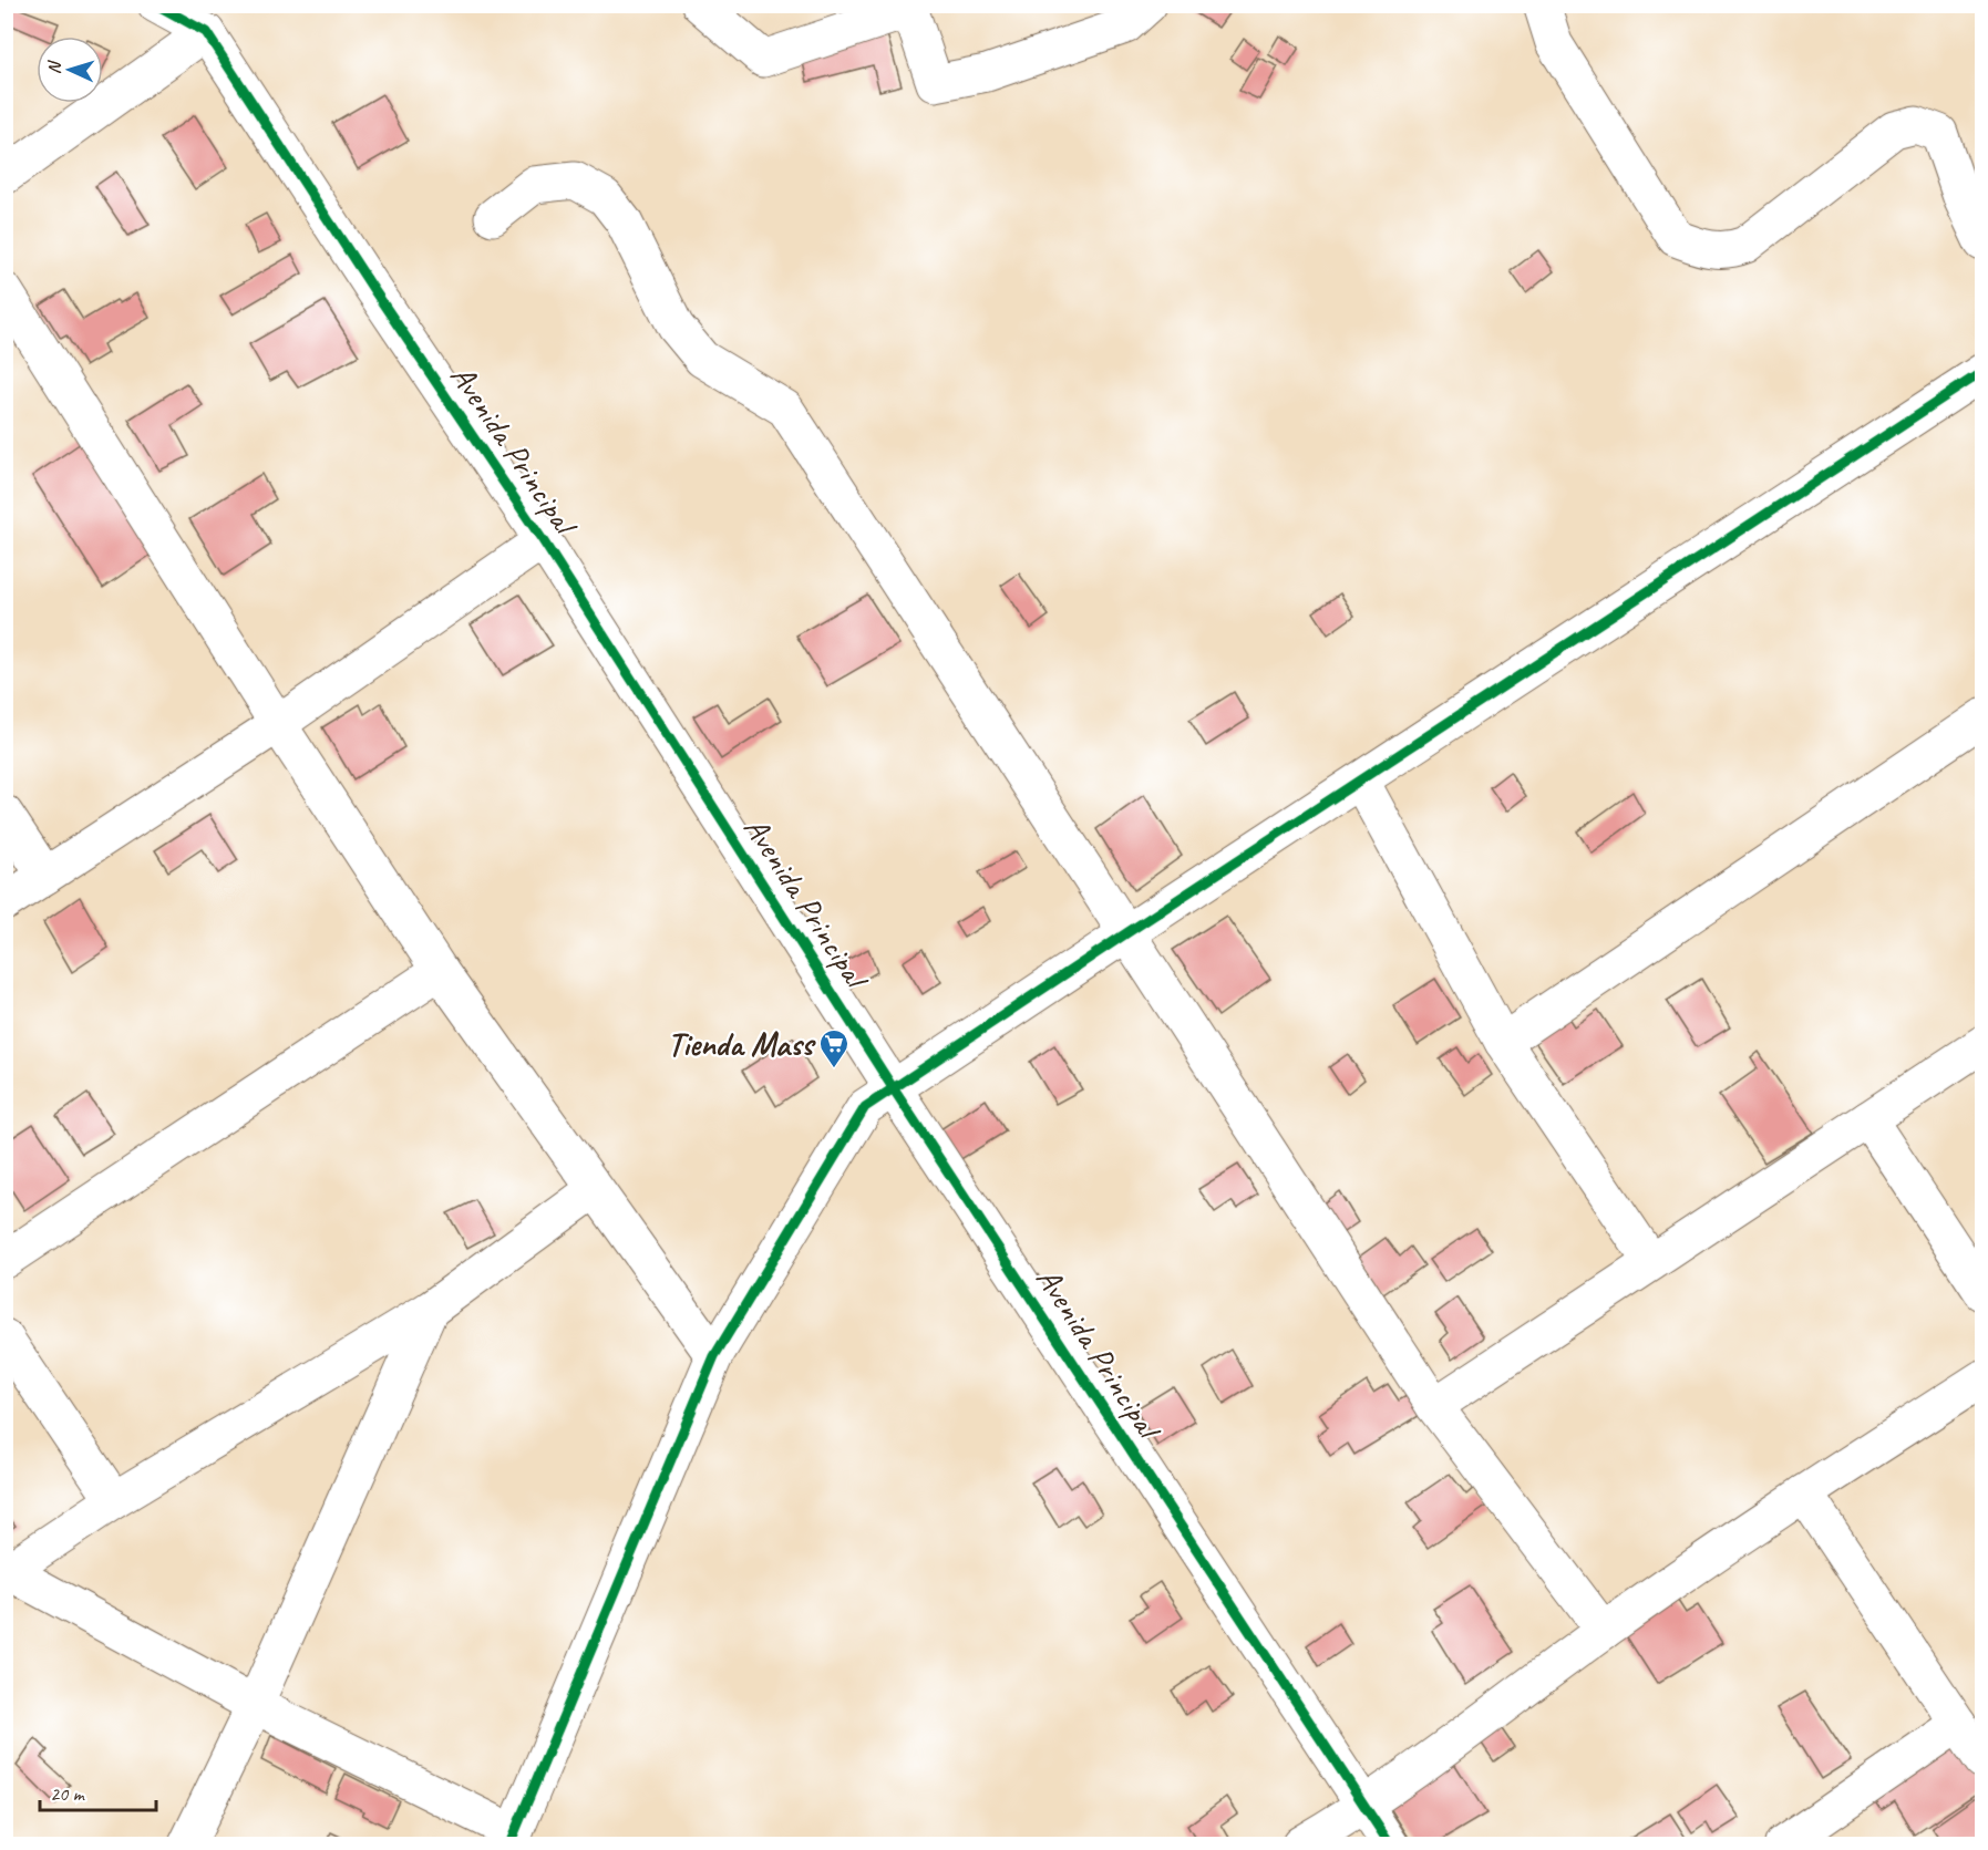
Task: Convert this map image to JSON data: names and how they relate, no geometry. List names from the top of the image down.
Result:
{
  "streets": {
    "street": ["Avenida Principal"]
  },
  "places": {
    "supermarket": ["Tienda Mass"]
  },
  "scale_bar": "20 m",
  "north": "left"
}
